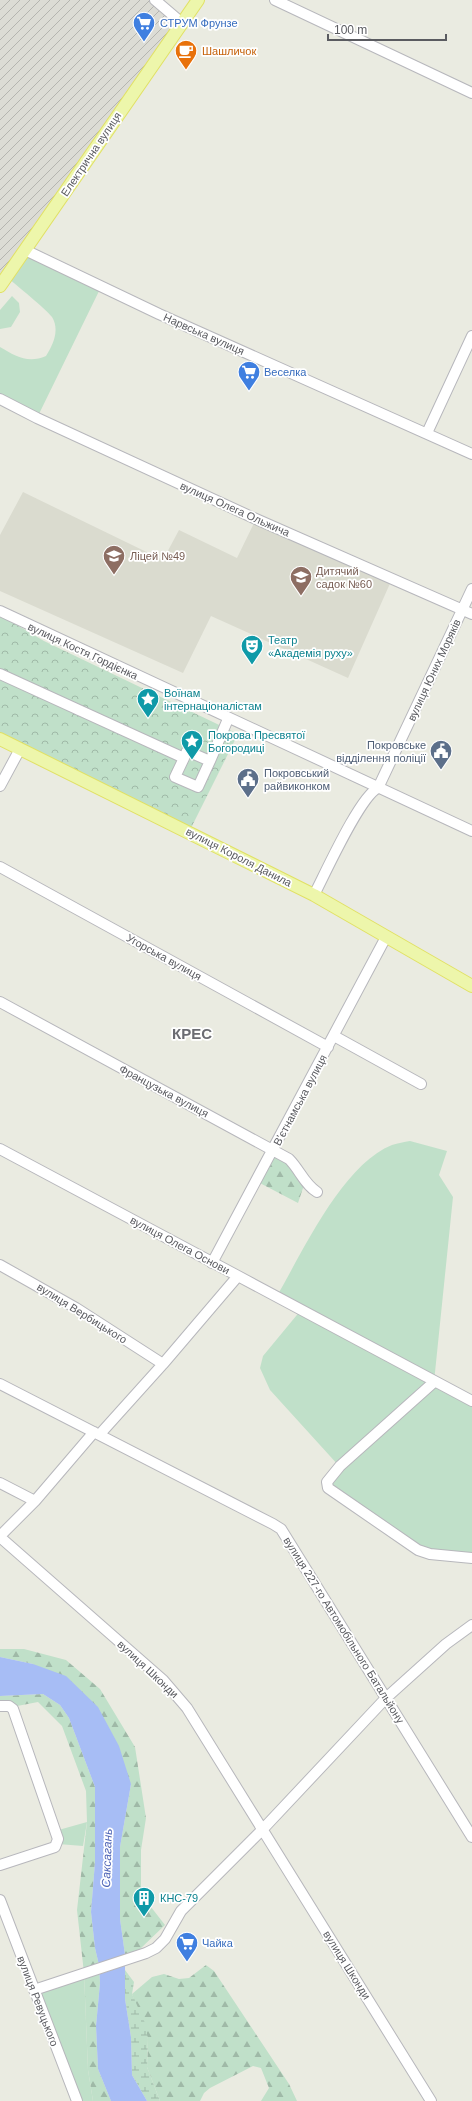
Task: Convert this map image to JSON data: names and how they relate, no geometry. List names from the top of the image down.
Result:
{
  "streets": {
    "main road": ["Електрична вулиця", "вулиця Короля Данила"],
    "street": [
      "Нарвська вулиця",
      "вулиця Олега Ольжича",
      "вулиця Костя Гордієнка",
      "вулиця Юних Моряків",
      "Угорська вулиця",
      "Французька вулиця",
      "Вʼєтнамська вулиця",
      "вулиця Олега Основи",
      "вулиця Вербицького",
      "вулиця 227-го Автомобільного Батальйону",
      "вулиця Шконди",
      "вулиця Ревуцького"
    ]
  },
  "crossings": [
    ["Електрична вулиця", "Нарвська вулиця"],
    ["вулиця Олега Ольжича", "вулиця Юних Моряків"],
    ["вулиця Костя Гордієнка", "вулиця Юних Моряків"],
    ["вулиця Юних Моряків", "вулиця Короля Данила"],
    ["вулиця Короля Данила", "Вʼєтнамська вулиця"],
    ["Угорська вулиця", "Вʼєтнамська вулиця"],
    ["Французька вулиця", "Вʼєтнамська вулиця"],
    ["Вʼєтнамська вулиця", "вулиця Олега Основи"],
    ["вулиця Олега Основи", "вулиця Вербицького"],
    ["вулиця Олега Основи", "вулиця 227-го Автомобільного Батальйону"],
    ["вулиця Олега Основи", "вулиця Шконди"]
  ],
  "districts": ["КРЕС"],
  "water": ["Саксагань"],
  "places": {
    "supermarket": ["СТРУМ Фрунзе", "Веселка", "Чайка"],
    "cafe": ["Шашличок"],
    "school or university": ["Ліцей №49", "Дитячий садок №60"],
    "theatre": ["Театр «Академія руху»"],
    "place": ["Воїнам інтернаціоналістам", "Покрова Пресвятої Богородиці"],
    "public building": ["Покровське відділення поліції", "Покровський райвиконком"],
    "building": ["КНС-79"]
  },
  "scale_bar": "100 m"
}
